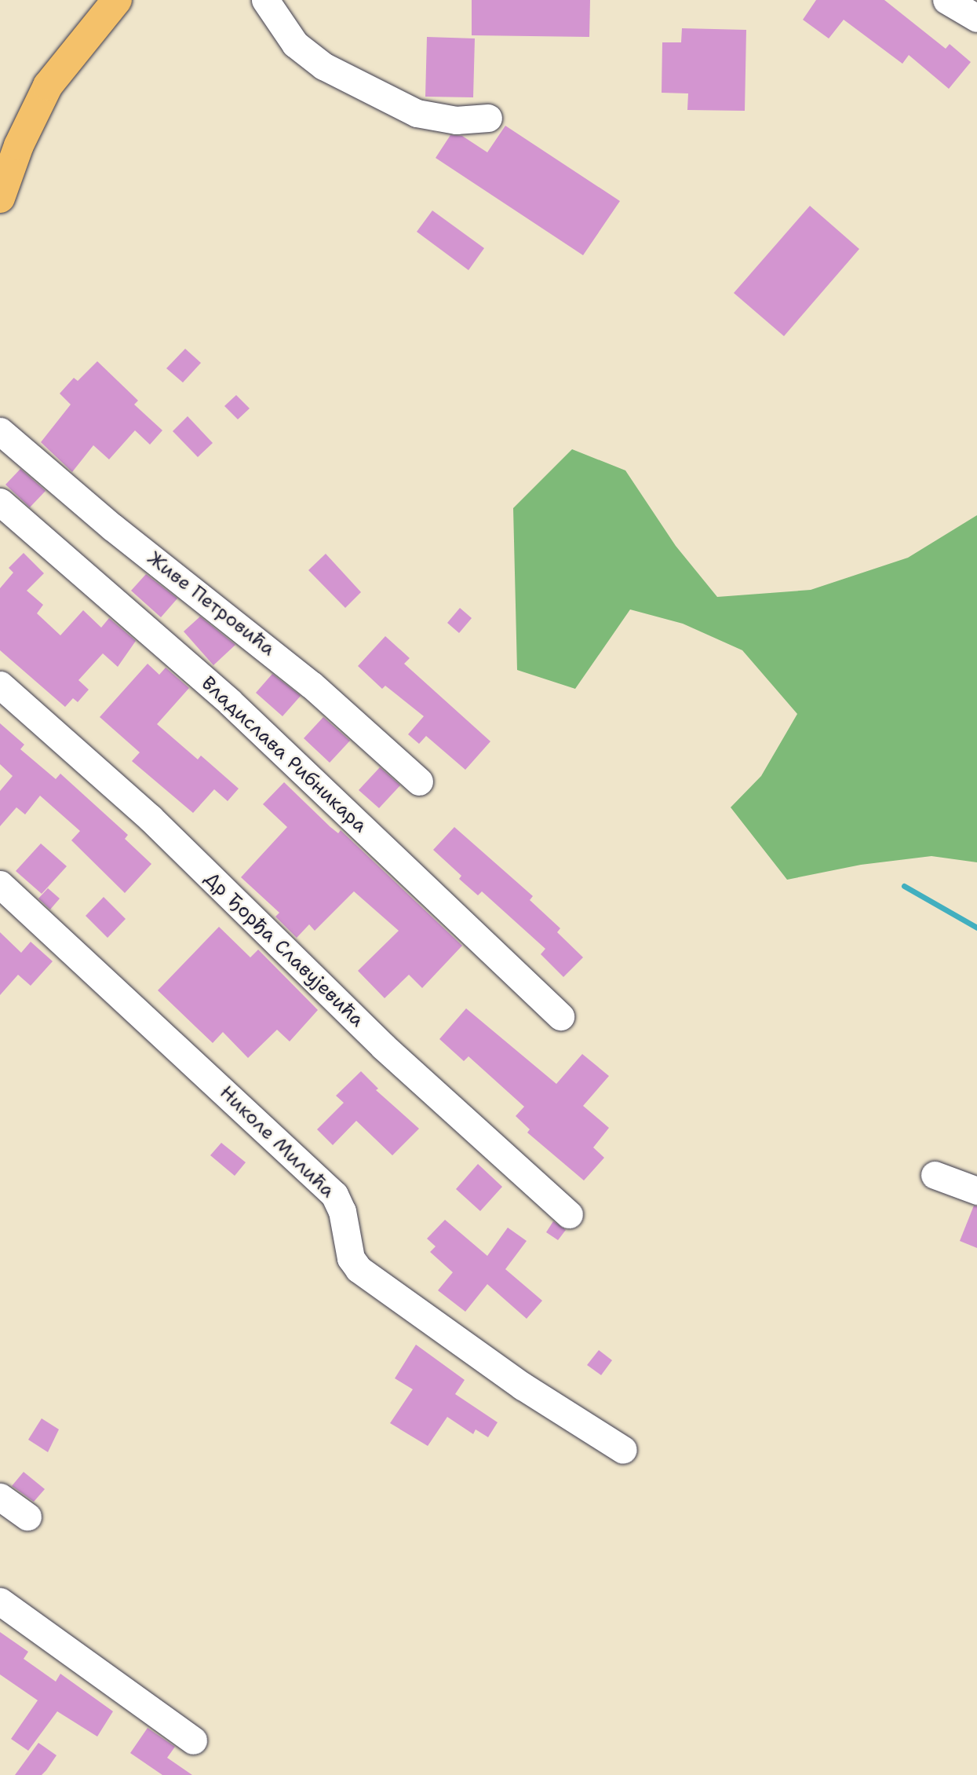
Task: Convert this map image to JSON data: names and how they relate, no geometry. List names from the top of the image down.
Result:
{
  "streets": {
    "street": [
      "Живе Петровића",
      "Владислава Рибникара",
      "Др Ђорђа Славујевића",
      "Николе Милића"
    ]
  }
}
